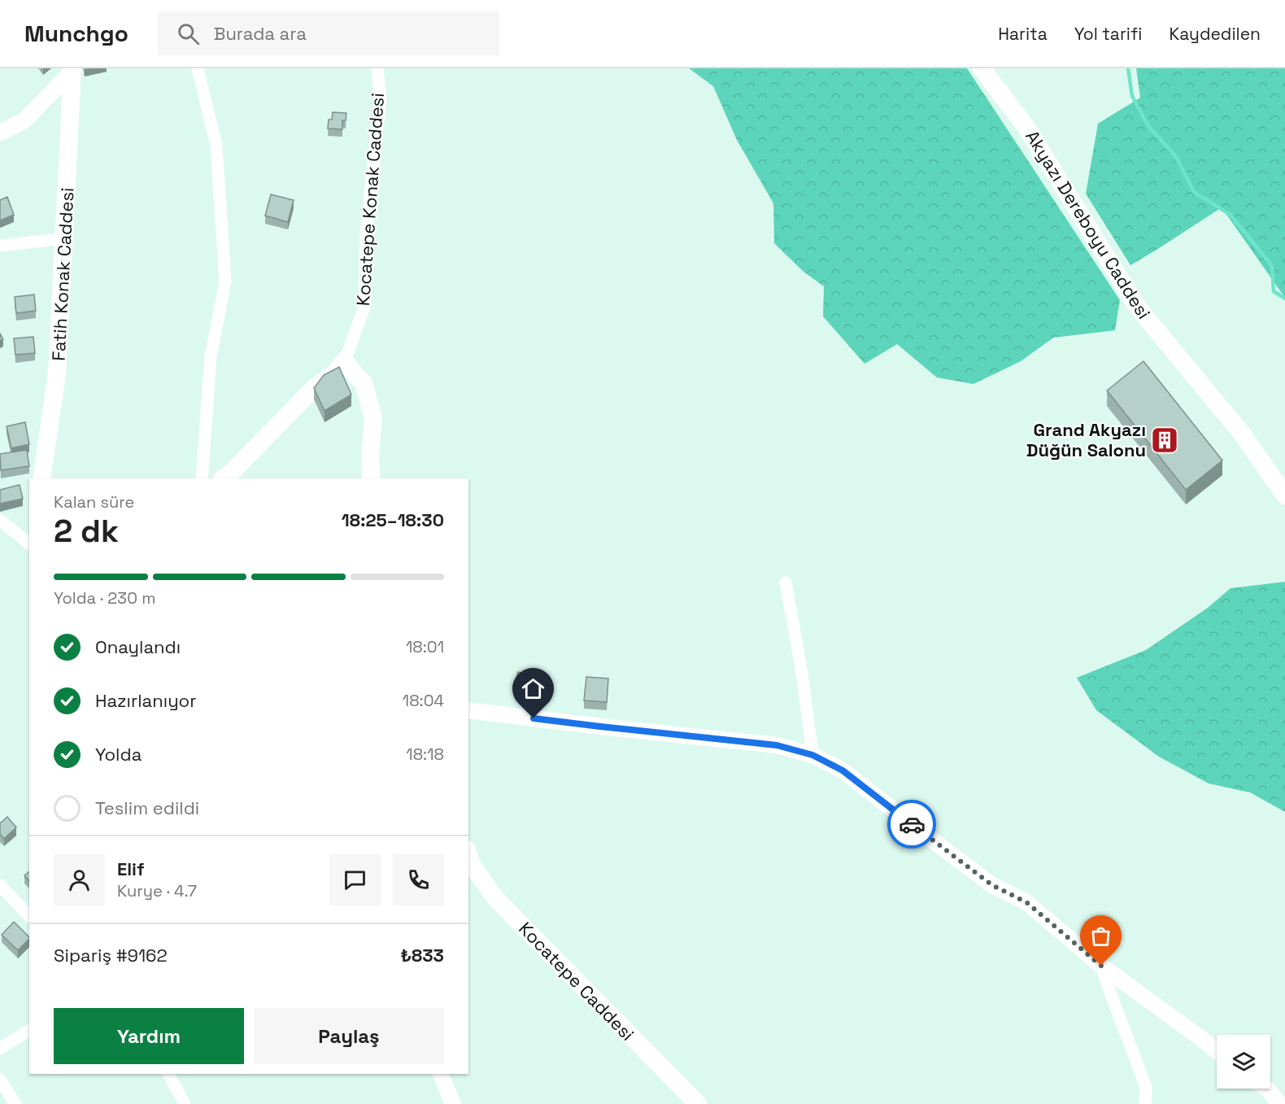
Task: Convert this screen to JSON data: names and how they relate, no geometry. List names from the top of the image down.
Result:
{
  "streets": {
    "main road": [
      "Kocatepe Konak Caddesi",
      "Akyazı Dereboyu Caddesi",
      "Fatih Konak Caddesi",
      "Kocatepe Caddesi"
    ]
  },
  "places": {
    "building": ["Grand Akyazı Düğün Salonu"]
  },
  "page": {
    "header": "Munchgo",
    "search": "Burada ara",
    "nav": ["Harita", "Yol tarifi", "Kaydedilen"],
    "heading": ["2 dk", "Kalan süre", "18:25–18:30"],
    "panel": [
      "Elif",
      "Kurye · 4.7",
      "Sipariş #9162",
      "₺833"
    ],
    "bar": "Yolda · 230 m",
    "list": [
      ["Onaylandı", "18:01"],
      ["Hazırlanıyor", "18:04"],
      ["Yolda", "18:18"],
      "Teslim edildi"
    ],
    "buttons": ["Yardım", "Paylaş"]
  }
}
